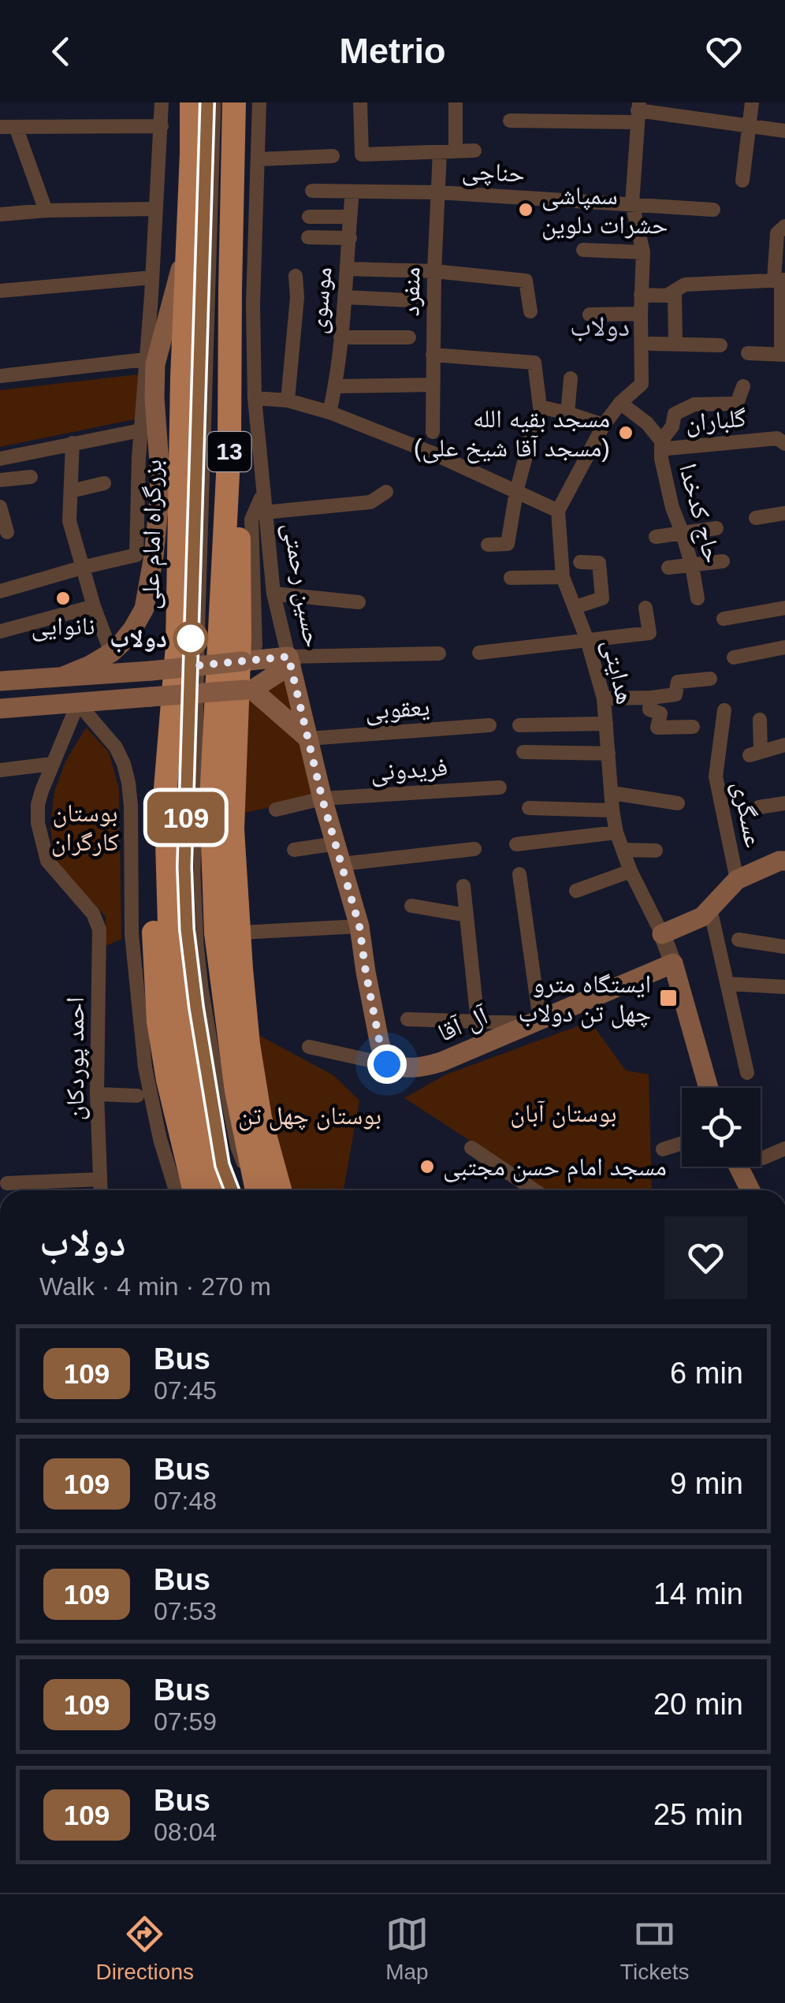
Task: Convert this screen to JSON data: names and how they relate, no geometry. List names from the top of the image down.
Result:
{
  "streets": {
    "highway": ["13", "بزرگراه امام علی"],
    "main road": ["حسین رحمتی", "آل آقا"],
    "street": [
      "حناچی",
      "منفرد",
      "موسوی",
      "گلباران",
      "حاج کدخدا",
      "هدایتی",
      "یعقوبی",
      "فریدونی",
      "عسگری",
      "احمد پوردکان"
    ]
  },
  "crossings": [
    ["حناچی", "منفرد"],
    ["حناچی", "موسوی"],
    ["گلباران", "حاج کدخدا"],
    ["حسین رحمتی", "یعقوبی"],
    ["حسین رحمتی", "فریدونی"],
    ["حسین رحمتی", "آل آقا"]
  ],
  "districts": ["دولاب"],
  "parks": ["بوستان کارگران", "بوستان آبان", "بوستان چهل تن"],
  "places": {
    "other": [
      "سمپاشی حشرات دلوین",
      "مسجد بقیه الله (مسجد آقا شیخ علی)",
      "نانوایی",
      "دولاب",
      "مسجد امام حسن مجتبی"
    ],
    "transit": ["ایستگاه مترو چهل تن دولاب"]
  },
  "lines": ["bus line 109"],
  "page": {
    "header": "Metrio",
    "on_map": "109",
    "heading": ["دولاب", "Walk · 4 min · 270 m"],
    "list": [
      {
        "mark": "109",
        "name": "Bus",
        "note": "07:45",
        "value": "6 min"
      },
      {
        "mark": "109",
        "name": "Bus",
        "note": "07:48",
        "value": "9 min"
      },
      {
        "mark": "109",
        "name": "Bus",
        "note": "07:53",
        "value": "14 min"
      },
      {
        "mark": "109",
        "name": "Bus",
        "note": "07:59",
        "value": "20 min"
      },
      {
        "mark": "109",
        "name": "Bus",
        "note": "08:04",
        "value": "25 min"
      }
    ],
    "tabs": ["Directions", "Map", "Tickets"]
  }
}
